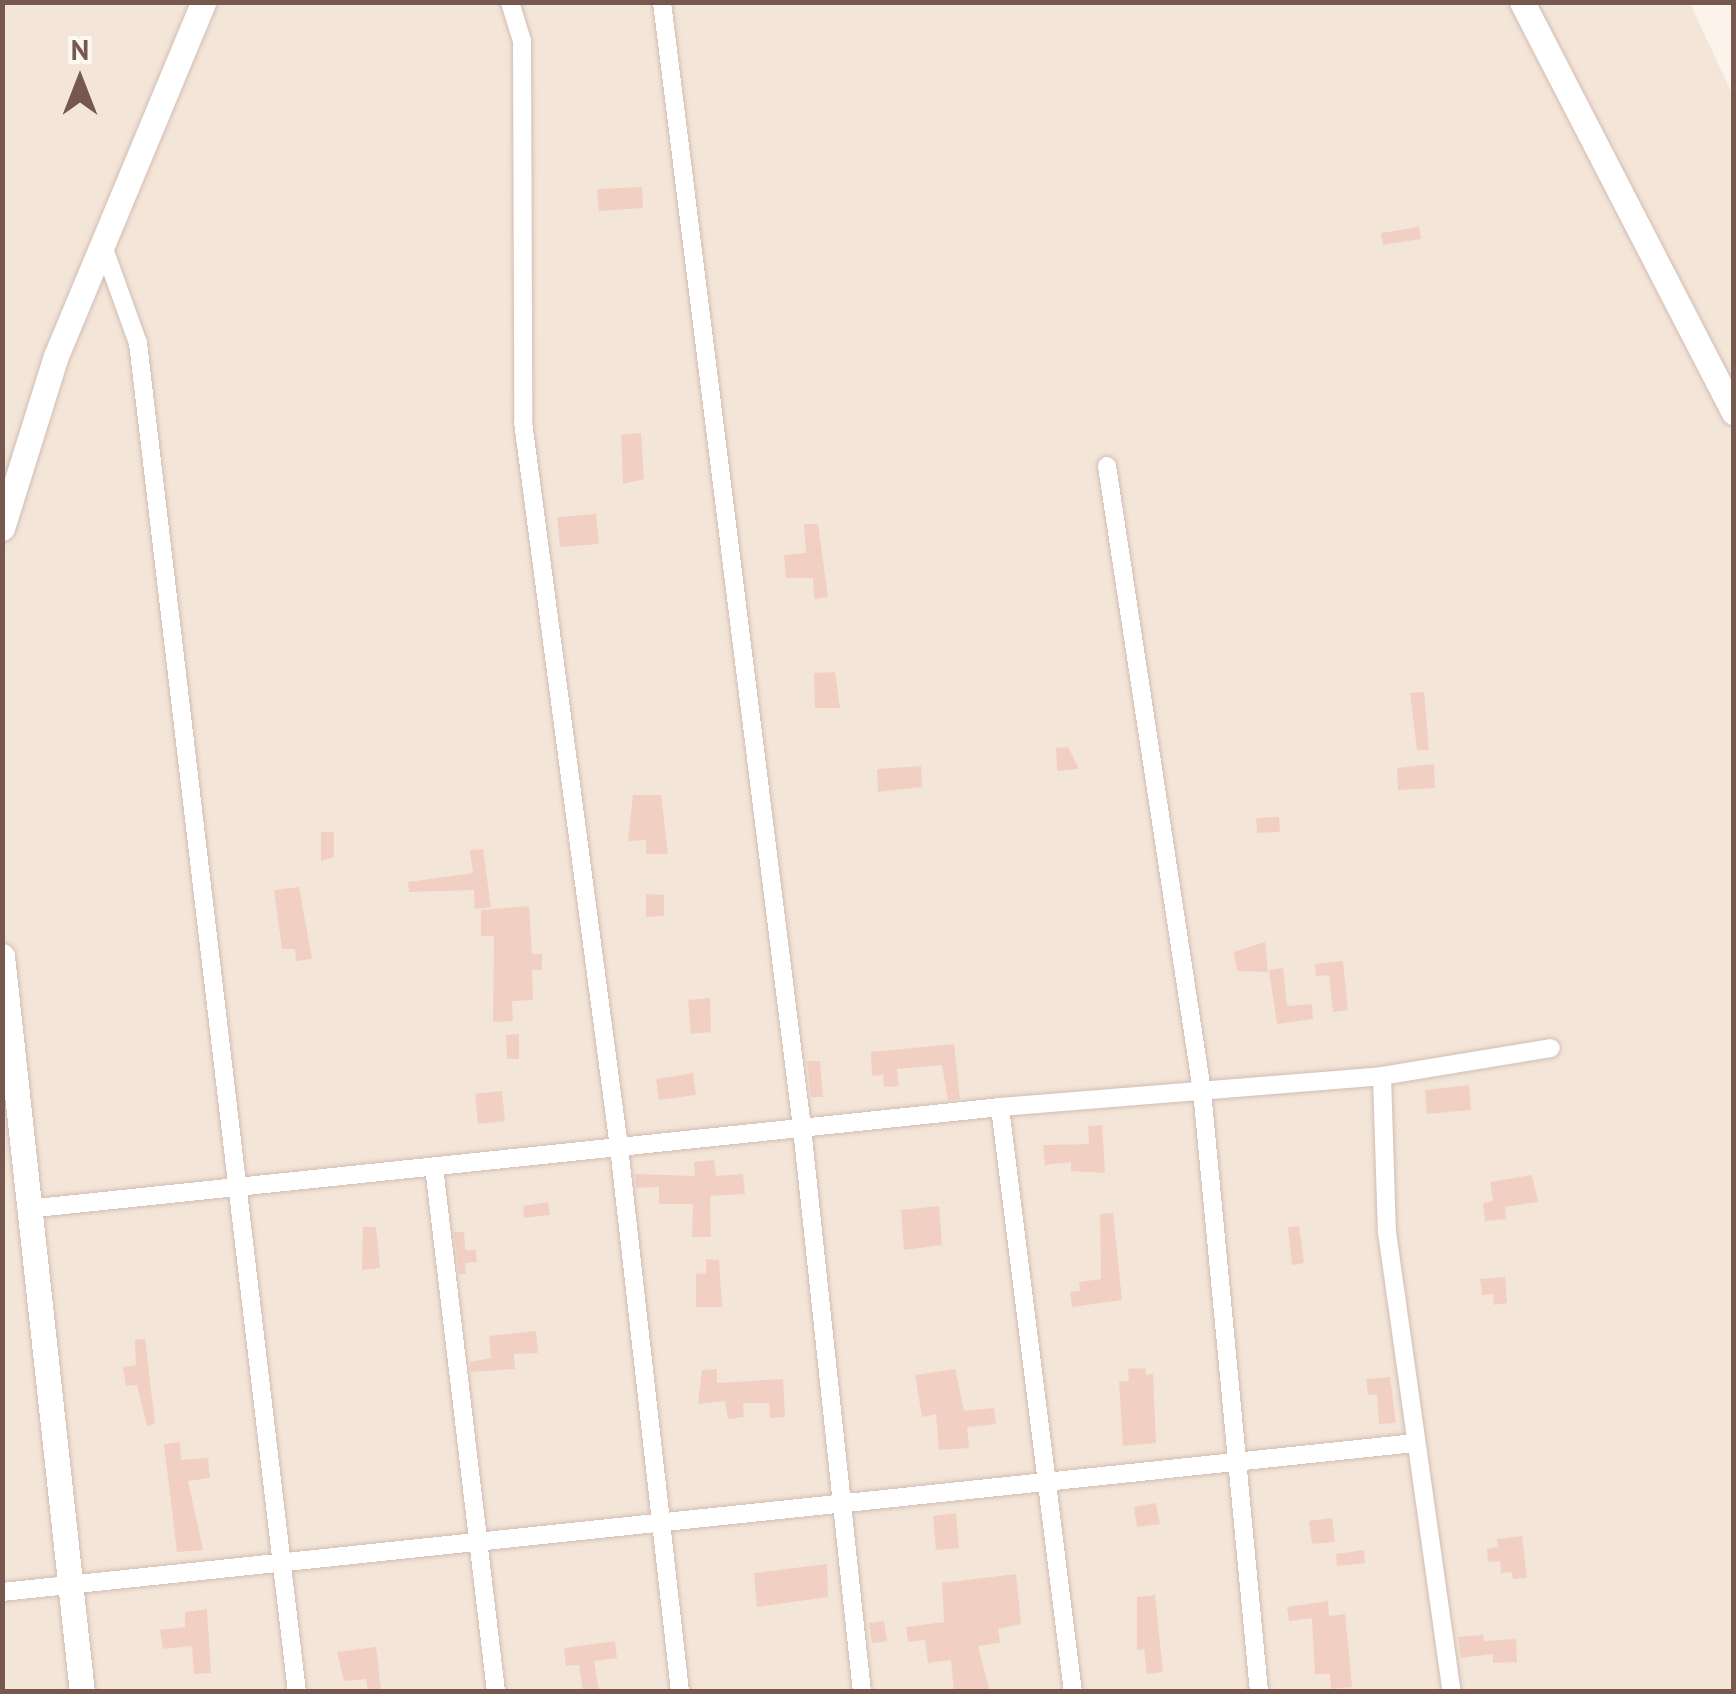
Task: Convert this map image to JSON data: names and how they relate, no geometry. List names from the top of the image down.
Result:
{
  "north": "top"
}
